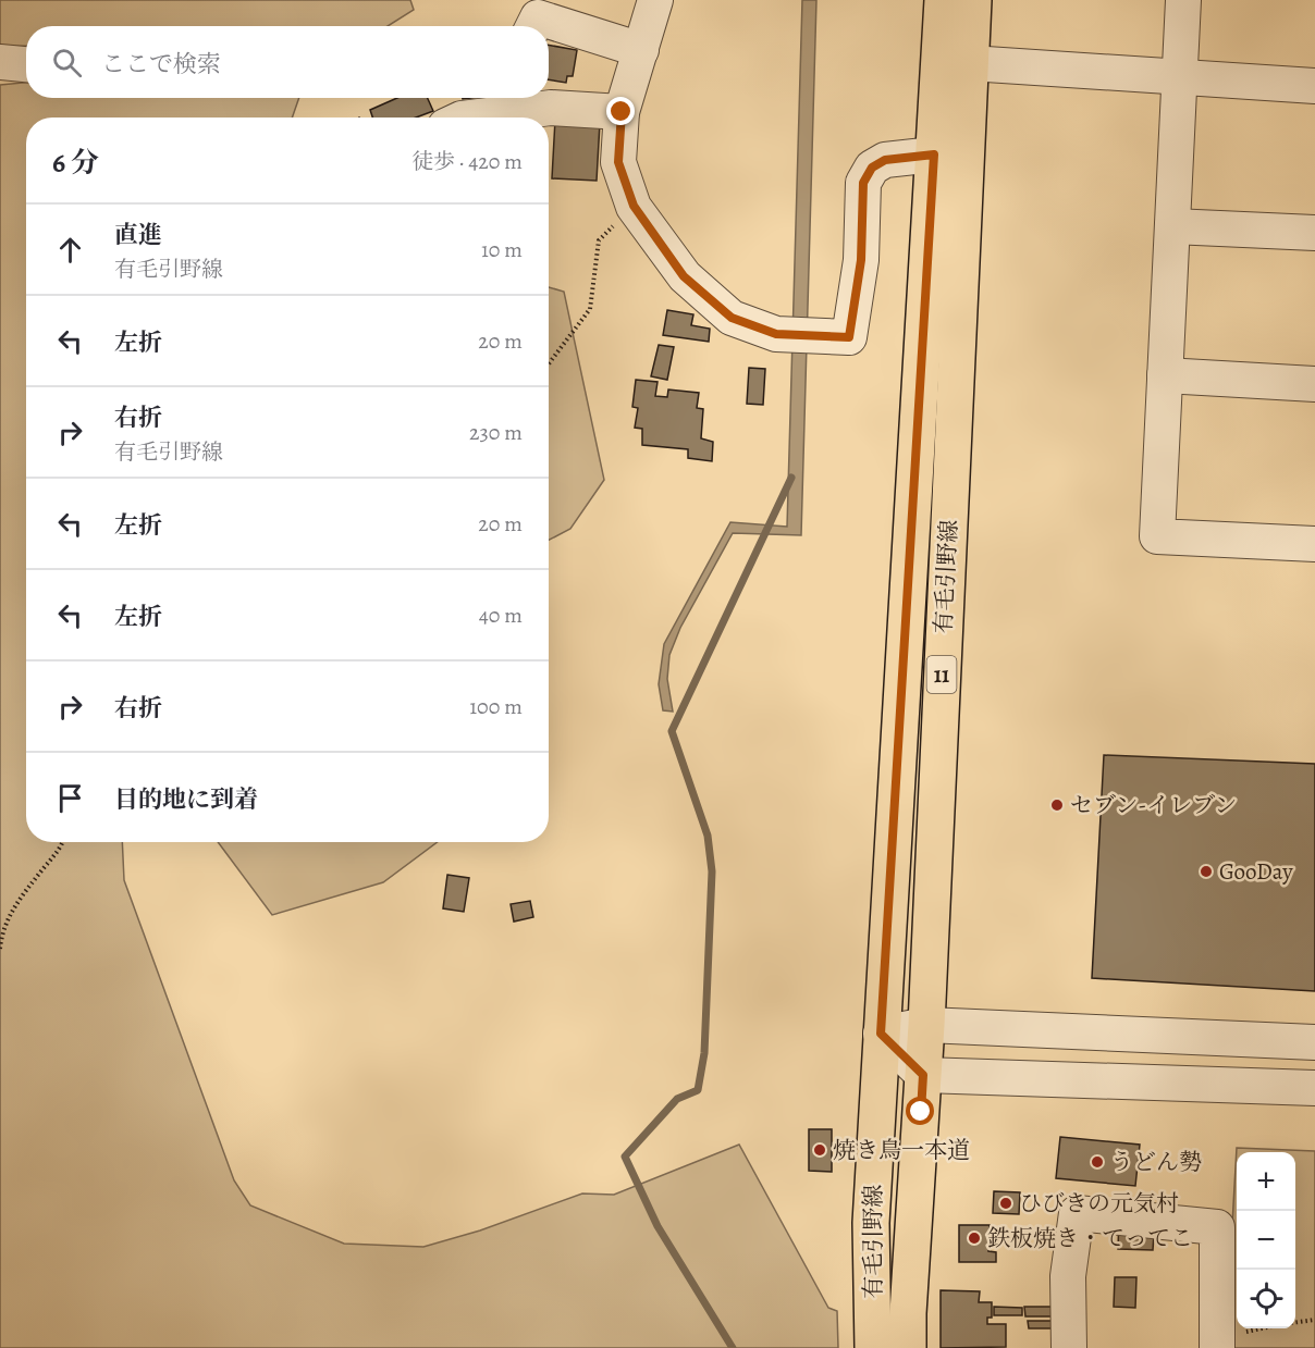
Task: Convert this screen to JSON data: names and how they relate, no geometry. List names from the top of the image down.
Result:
{
  "streets": {
    "main road": ["有毛引野線", "11"]
  },
  "places": [
    "セブン-イレブン",
    "GooDay",
    "焼き鳥一本道",
    "うどん勢",
    "ひびきの元気村",
    "鉄板焼き・てってこ"
  ],
  "page": {
    "search": "ここで検索",
    "heading": ["6 分", "徒歩 · 420 m"],
    "list": [
      ["直進", "有毛引野線", "10 m"],
      ["左折", "20 m"],
      ["右折", "有毛引野線", "230 m"],
      ["左折", "20 m"],
      ["左折", "40 m"],
      ["右折", "100 m"],
      "目的地に到着"
    ],
    "map_buttons": ["+", "−"]
  }
}
